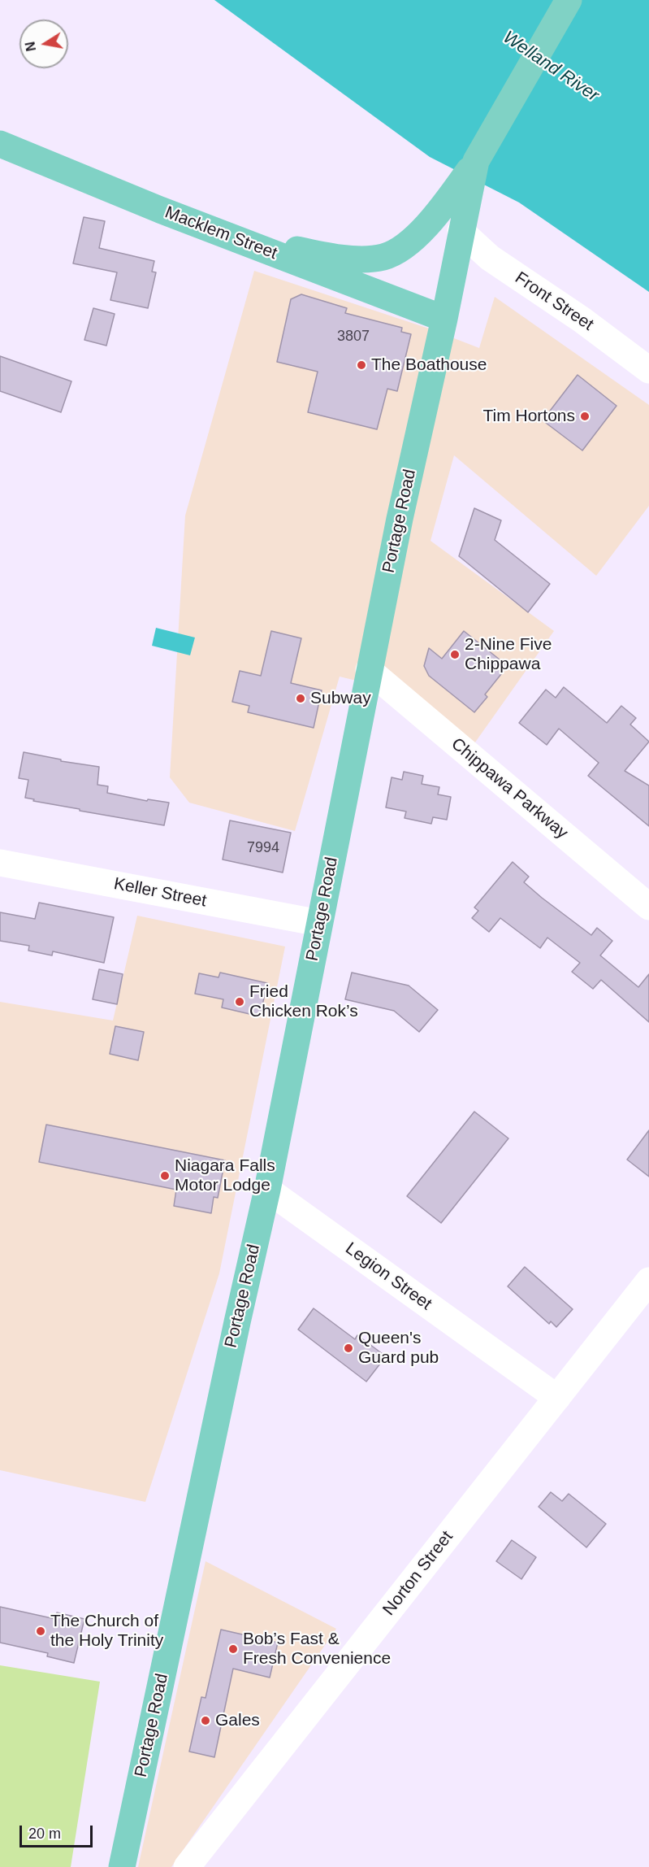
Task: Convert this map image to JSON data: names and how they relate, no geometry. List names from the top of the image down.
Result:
{
  "streets": {
    "main road": ["Macklem Street", "Portage Road"],
    "street": [
      "Front Street",
      "Chippawa Parkway",
      "Keller Street",
      "Legion Street",
      "Norton Street"
    ]
  },
  "crossings": [
    ["Macklem Street", "Portage Road"],
    ["Front Street", "Portage Road"],
    ["Portage Road", "Chippawa Parkway"],
    ["Portage Road", "Keller Street"],
    ["Portage Road", "Legion Street"],
    ["Legion Street", "Norton Street"]
  ],
  "water": ["Welland River"],
  "places": [
    "The Boathouse",
    "Tim Hortons",
    "2-Nine Five Chippawa",
    "Subway",
    "Fried Chicken Rok’s",
    "Niagara Falls Motor Lodge",
    "Queen's Guard pub",
    "The Church of the Holy Trinity",
    "Bob’s Fast & Fresh Convenience",
    "Gales"
  ],
  "house_numbers": ["3807", "7994"],
  "scale_bar": "20 m",
  "north": "left"
}
